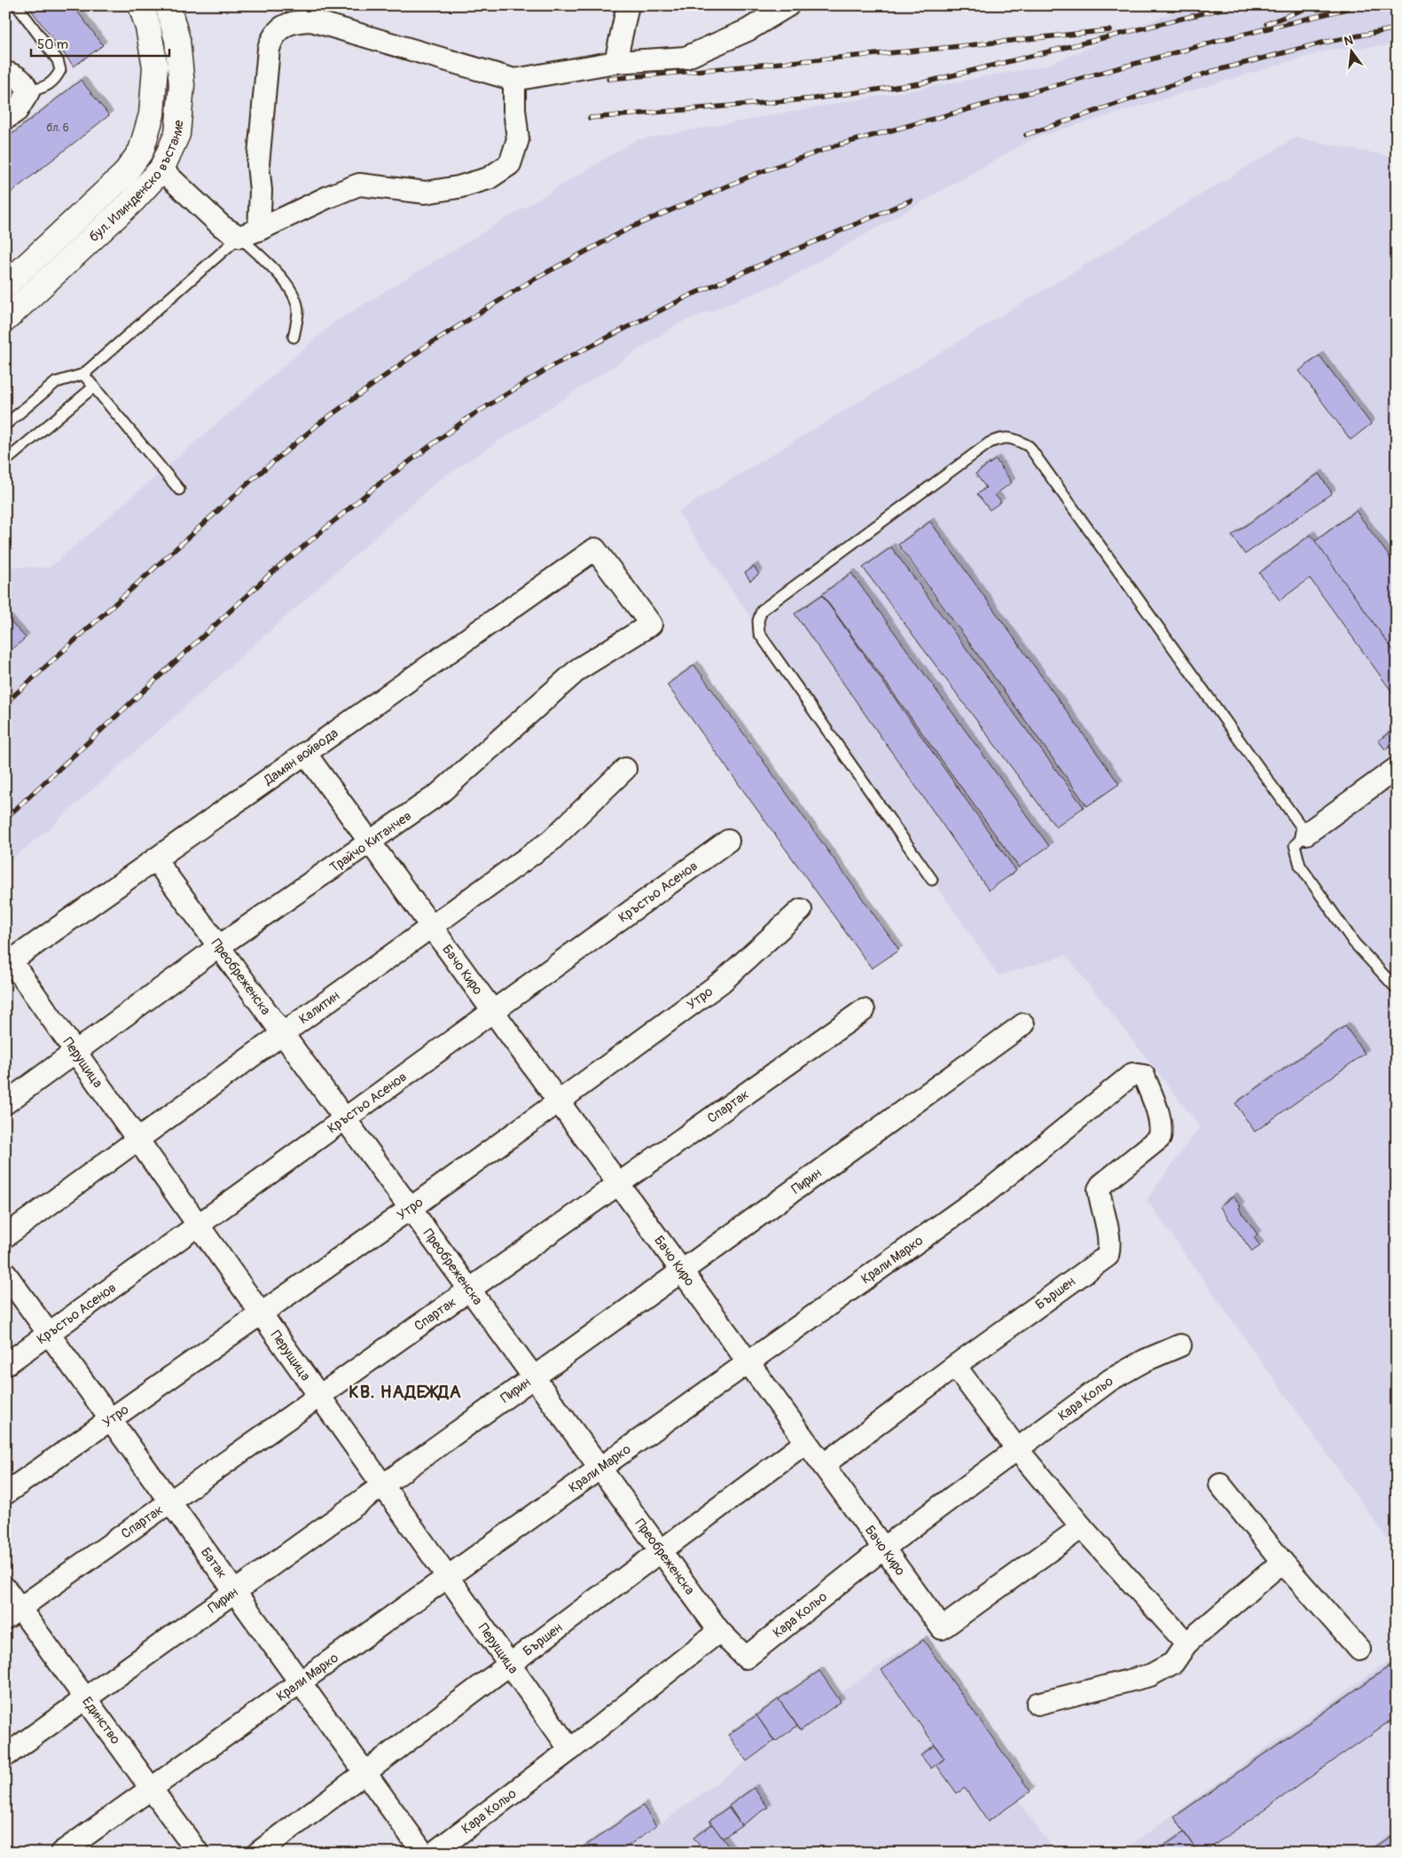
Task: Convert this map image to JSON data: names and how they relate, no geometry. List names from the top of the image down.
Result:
{
  "streets": {
    "main road": ["бул. Илинденско въстание"],
    "street": [
      "Дамян войвода",
      "Трайчо Китанчев",
      "Кръстьо Асенов",
      "Бачо Киро",
      "Преобреженска",
      "Утро",
      "Калитин",
      "Перущица",
      "Спартак",
      "Пирин",
      "Крали Марко",
      "Бършен",
      "Кара Кольо",
      "Батак",
      "Единство"
    ]
  },
  "crossings": [
    ["Дамян войвода", "Трайчо Китанчев"],
    ["Дамян войвода", "Бачо Киро"],
    ["Дамян войвода", "Преобреженска"],
    ["Дамян войвода", "Перущица"],
    ["Трайчо Китанчев", "Бачо Киро"],
    ["Трайчо Китанчев", "Преобреженска"],
    ["Трайчо Китанчев", "Перущица"],
    ["Кръстьо Асенов", "Бачо Киро"],
    ["Кръстьо Асенов", "Преобреженска"],
    ["Кръстьо Асенов", "Перущица"],
    ["Кръстьо Асенов", "Батак"],
    ["Бачо Киро", "Утро"],
    ["Бачо Киро", "Калитин"],
    ["Бачо Киро", "Спартак"],
    ["Бачо Киро", "Пирин"],
    ["Бачо Киро", "Крали Марко"],
    ["Бачо Киро", "Бършен"],
    ["Бачо Киро", "Кара Кольо"],
    ["Преобреженска", "Утро"],
    ["Преобреженска", "Калитин"],
    ["Преобреженска", "Спартак"],
    ["Преобреженска", "Пирин"],
    ["Преобреженска", "Крали Марко"],
    ["Преобреженска", "Бършен"],
    ["Преобреженска", "Кара Кольо"],
    ["Утро", "Перущица"],
    ["Утро", "Батак"],
    ["Калитин", "Перущица"],
    ["Перущица", "Спартак"],
    ["Перущица", "Пирин"],
    ["Перущица", "Крали Марко"],
    ["Перущица", "Бършен"],
    ["Перущица", "Кара Кольо"],
    ["Спартак", "Батак"],
    ["Спартак", "Единство"],
    ["Пирин", "Батак"],
    ["Пирин", "Единство"],
    ["Крали Марко", "Бършен"],
    ["Крали Марко", "Батак"],
    ["Крали Марко", "Единство"],
    ["Бършен", "Батак"]
  ],
  "districts": ["КВ. НАДЕЖДА"],
  "house_numbers": ["бл. 6"],
  "scale_bar": "50 m",
  "north": "top"
}
